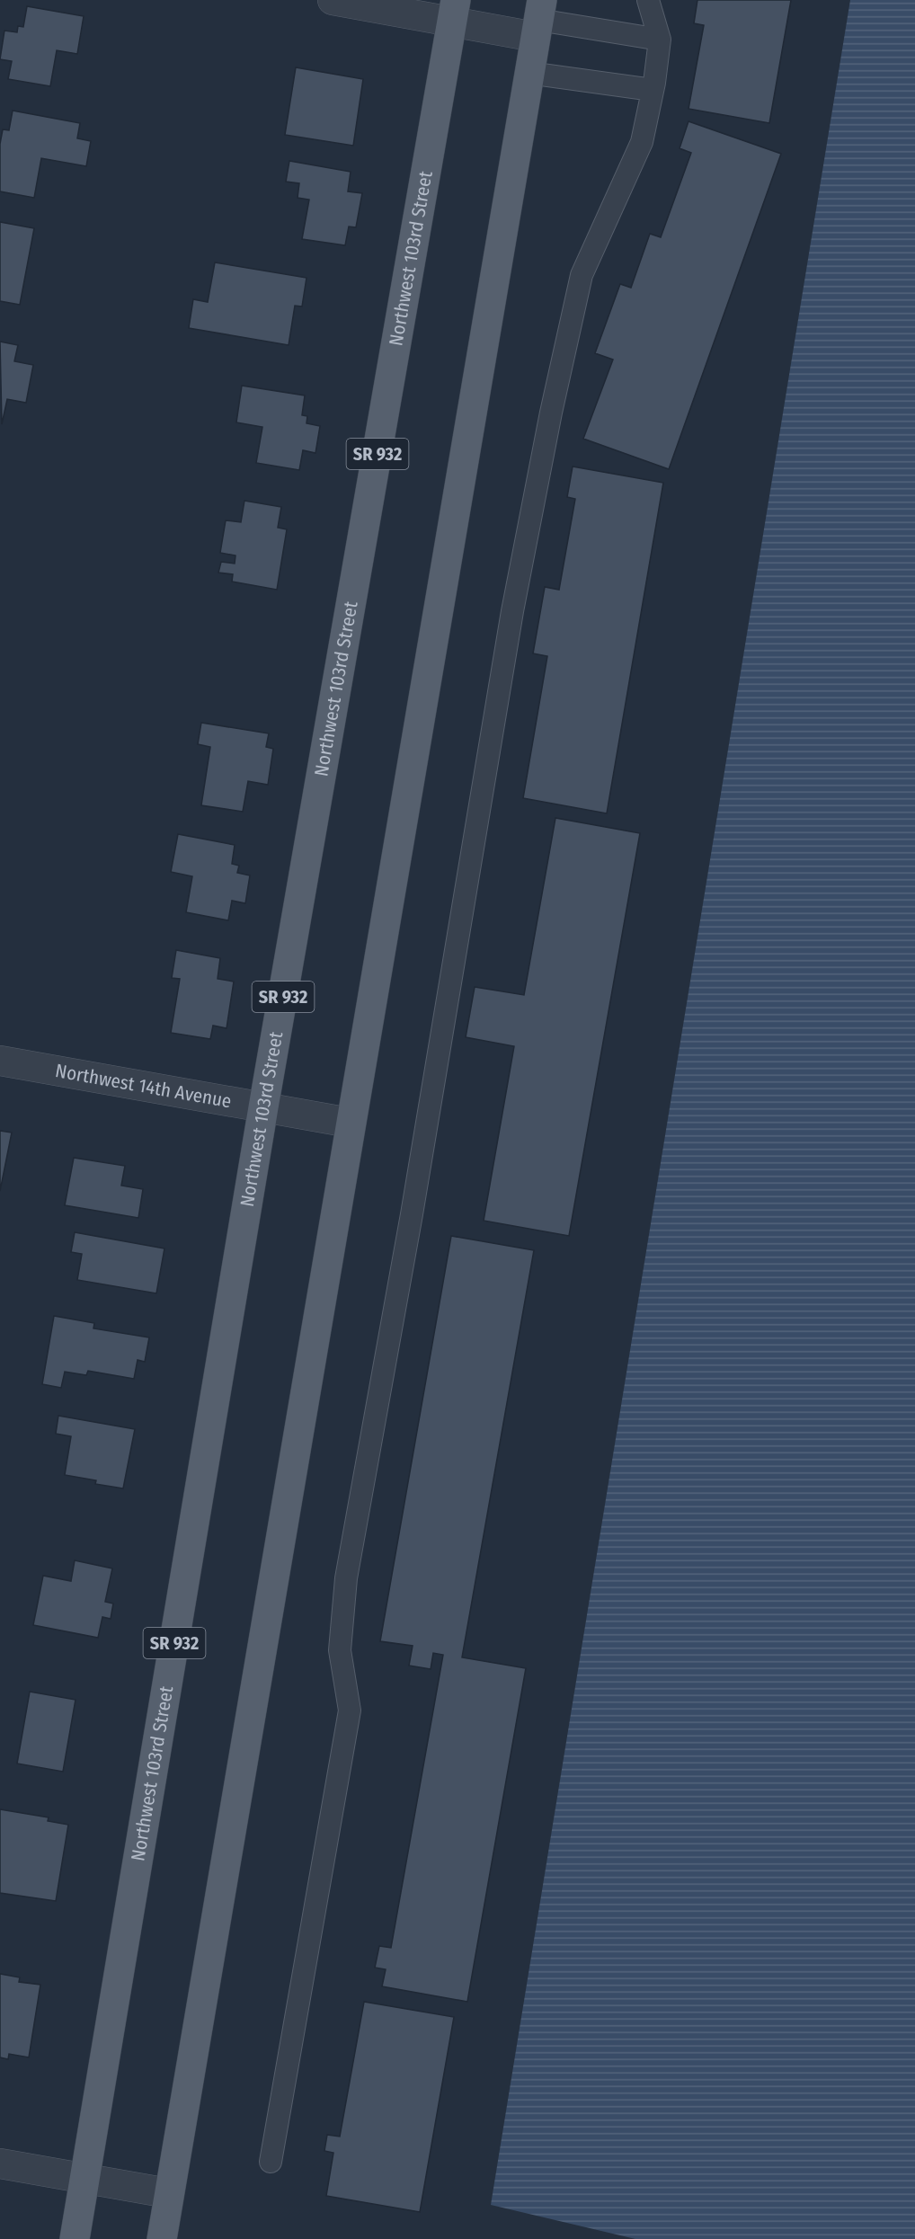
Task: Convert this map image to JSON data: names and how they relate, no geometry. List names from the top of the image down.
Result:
{
  "streets": {
    "main road": ["Northwest 103rd Street", "SR 932"],
    "street": ["Northwest 14th Avenue"]
  },
  "crossings": [
    ["Northwest 103rd Street", "Northwest 14th Avenue"]
  ]
}
